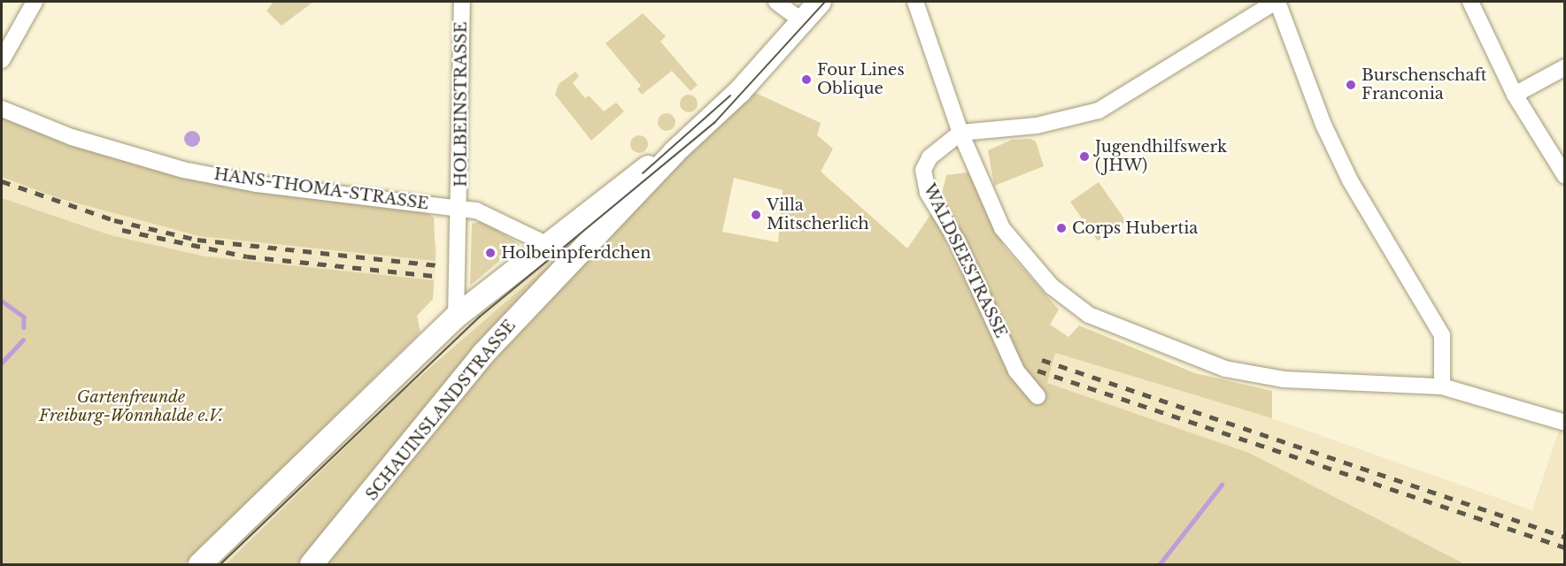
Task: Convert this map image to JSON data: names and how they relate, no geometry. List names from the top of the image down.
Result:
{
  "streets": {
    "main road": ["SCHAUINSLANDSTRASSE"],
    "street": ["HOLBEINSTRASSE", "HANS-THOMA-STRASSE", "WALDSEESTRASSE"]
  },
  "crossings": [
    ["HOLBEINSTRASSE", "HANS-THOMA-STRASSE"]
  ],
  "parks": ["Gartenfreunde Freiburg-Wonnhalde e.V."],
  "places": [
    "Four Lines Oblique",
    "Burschenschaft Franconia",
    "Jugendhilfswerk (JHW)",
    "Villa Mitscherlich",
    "Corps Hubertia",
    "Holbeinpferdchen"
  ]
}
